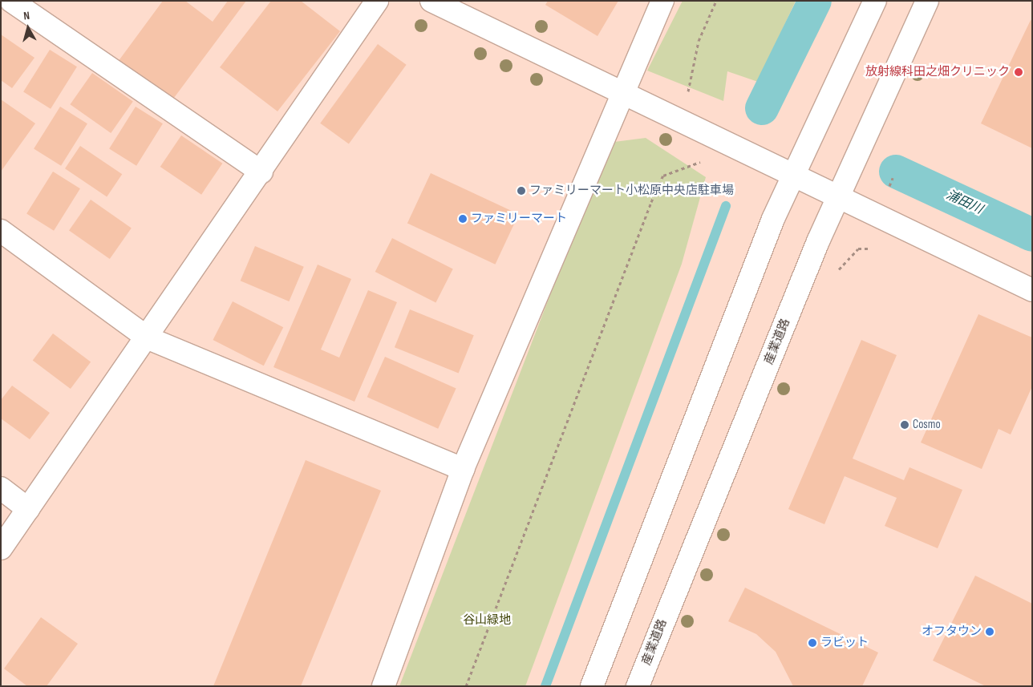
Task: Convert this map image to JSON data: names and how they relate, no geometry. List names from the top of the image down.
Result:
{
  "streets": {
    "street": ["産業道路"]
  },
  "water": ["浦田川"],
  "parks": ["谷山緑地"],
  "places": [
    "放射線科田之畑クリニック",
    "ファミリーマート小松原中央店駐車場",
    "ファミリーマート",
    "Cosmo",
    "オフタウン",
    "ラビット"
  ],
  "north": "top"
}
